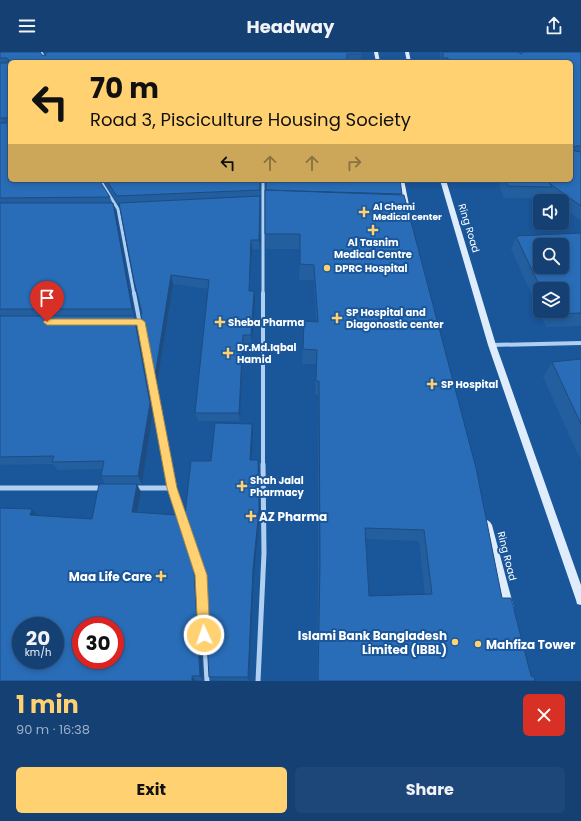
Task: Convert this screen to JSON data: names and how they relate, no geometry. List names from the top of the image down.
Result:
{
  "streets": {
    "main road": ["Ring Road"]
  },
  "places": {
    "health": [
      "Al Chemi Medical center",
      "Al Tasnim Medical Centre",
      "SP Hospital and Diagonostic center",
      "Sheba Pharma",
      "Dr.Md.Iqbal Hamid",
      "SP Hospital",
      "Shah Jalal Pharmacy",
      "AZ Pharma",
      "Maa Life Care"
    ],
    "other": ["DPRC Hospital", "Islami Bank Bangladesh Limited (IBBL)", "Mahfiza Tower"]
  },
  "page": {
    "header": "Headway",
    "turn": ["70 m", "Road 3, Pisciculture Housing Society"],
    "speed": "20 km/h",
    "limit": "30",
    "heading": ["1 min", "90 m · 16:38"],
    "buttons": ["Exit", "Share"]
  }
}
